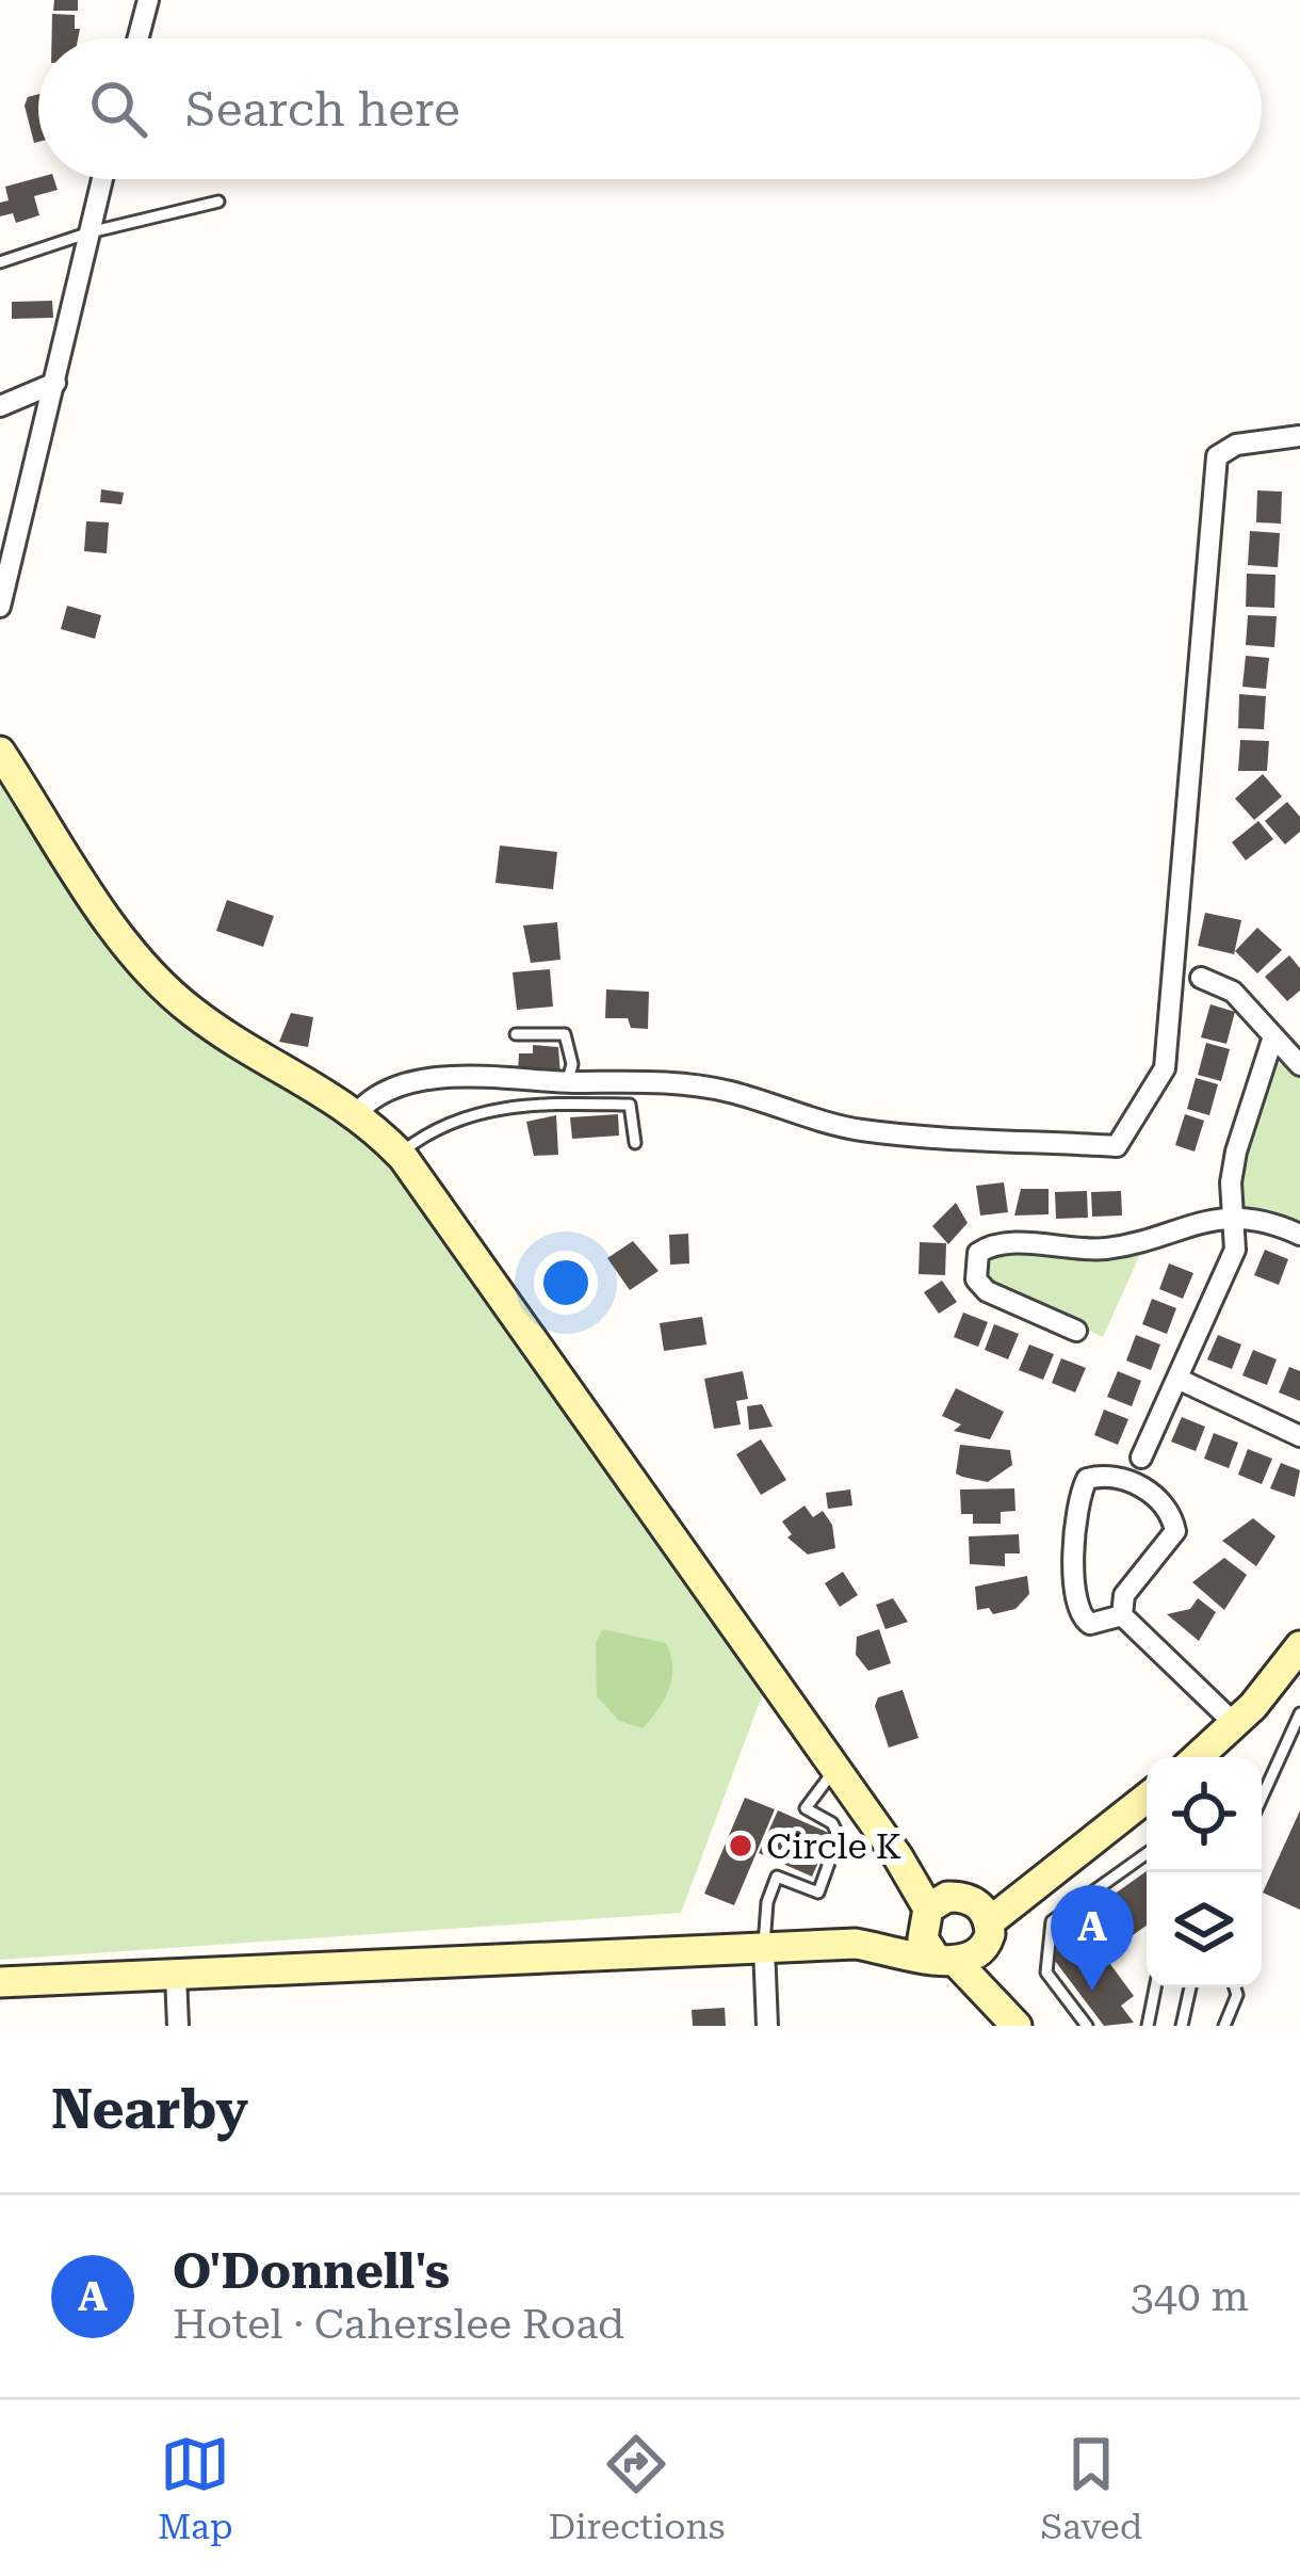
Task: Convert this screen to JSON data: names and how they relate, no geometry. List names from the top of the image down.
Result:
{
  "places": ["Circle K"],
  "page": {
    "search": "Search here",
    "pins": "A",
    "heading": "Nearby",
    "list": [
      {
        "mark": "A",
        "name": "O'Donnell's",
        "note": "Hotel · Caherslee Road",
        "value": "340 m"
      }
    ],
    "nav": ["Map", "Directions", "Saved"]
  }
}
